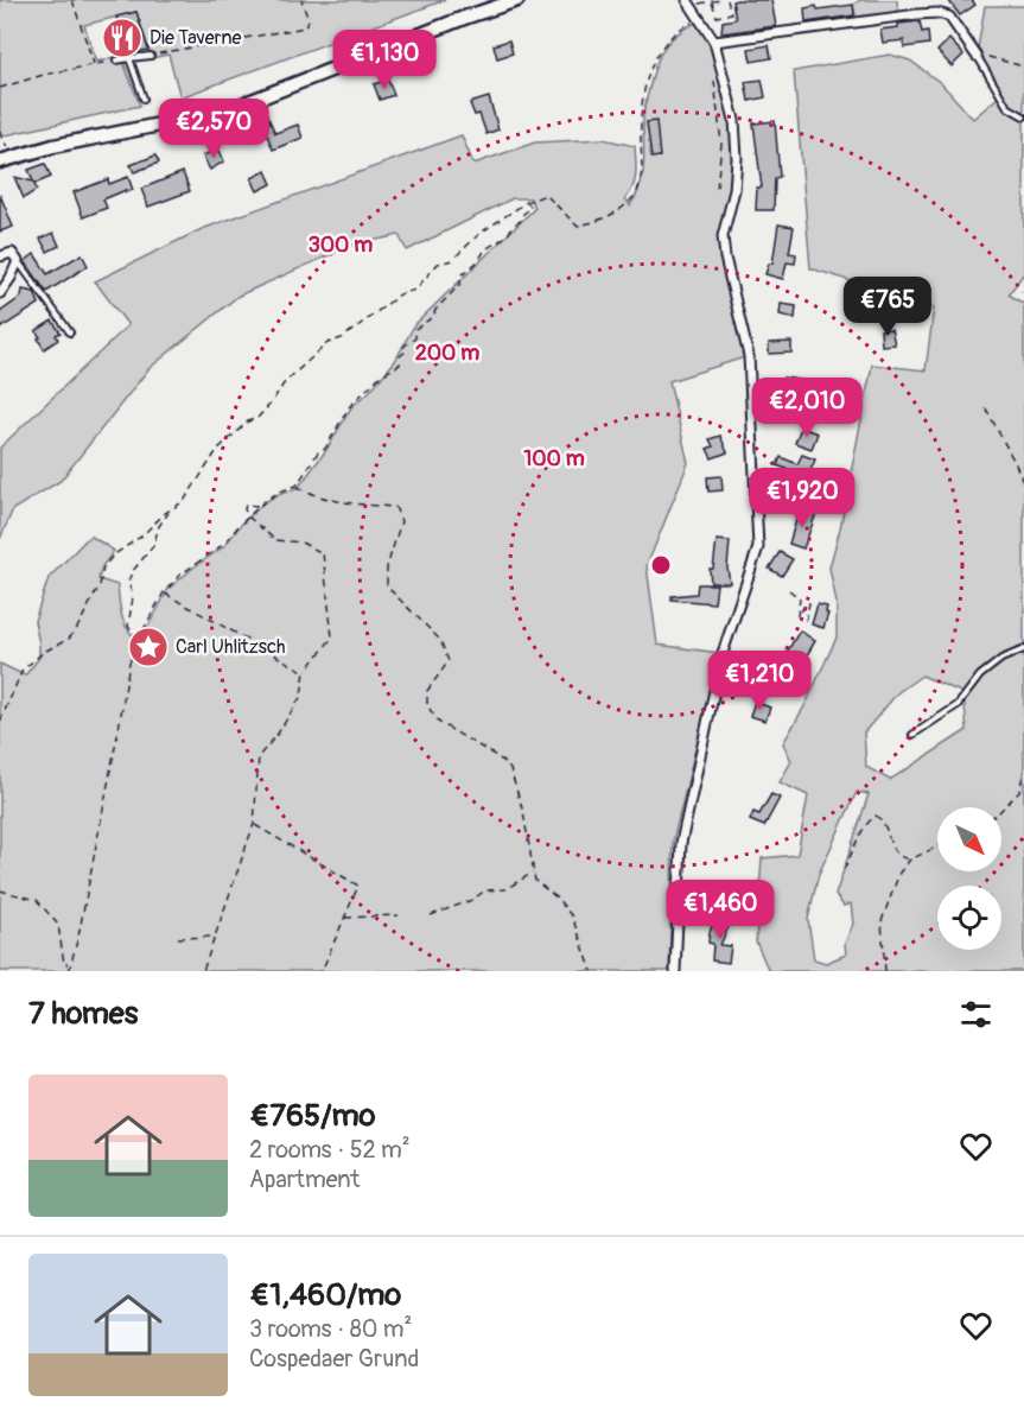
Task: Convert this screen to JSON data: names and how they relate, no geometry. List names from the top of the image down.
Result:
{
  "places": {
    "restaurant": ["Die Taverne"],
    "place": ["Carl Uhlitzsch"]
  },
  "north": "bottom right",
  "page": {
    "price": [
      "€1,130",
      "€2,570",
      "€765",
      "€2,010",
      "€1,920",
      "€1,210",
      "€1,460"
    ],
    "heading": "7 homes",
    "list": [
      {
        "name": "€765/mo",
        "note": "2 rooms · 52 m² · Apartment"
      },
      {
        "name": "€1,460/mo",
        "note": "3 rooms · 80 m² · Cospedaer Grund"
      }
    ]
  },
  "rings": ["300 m", "200 m", "100 m"]
}
